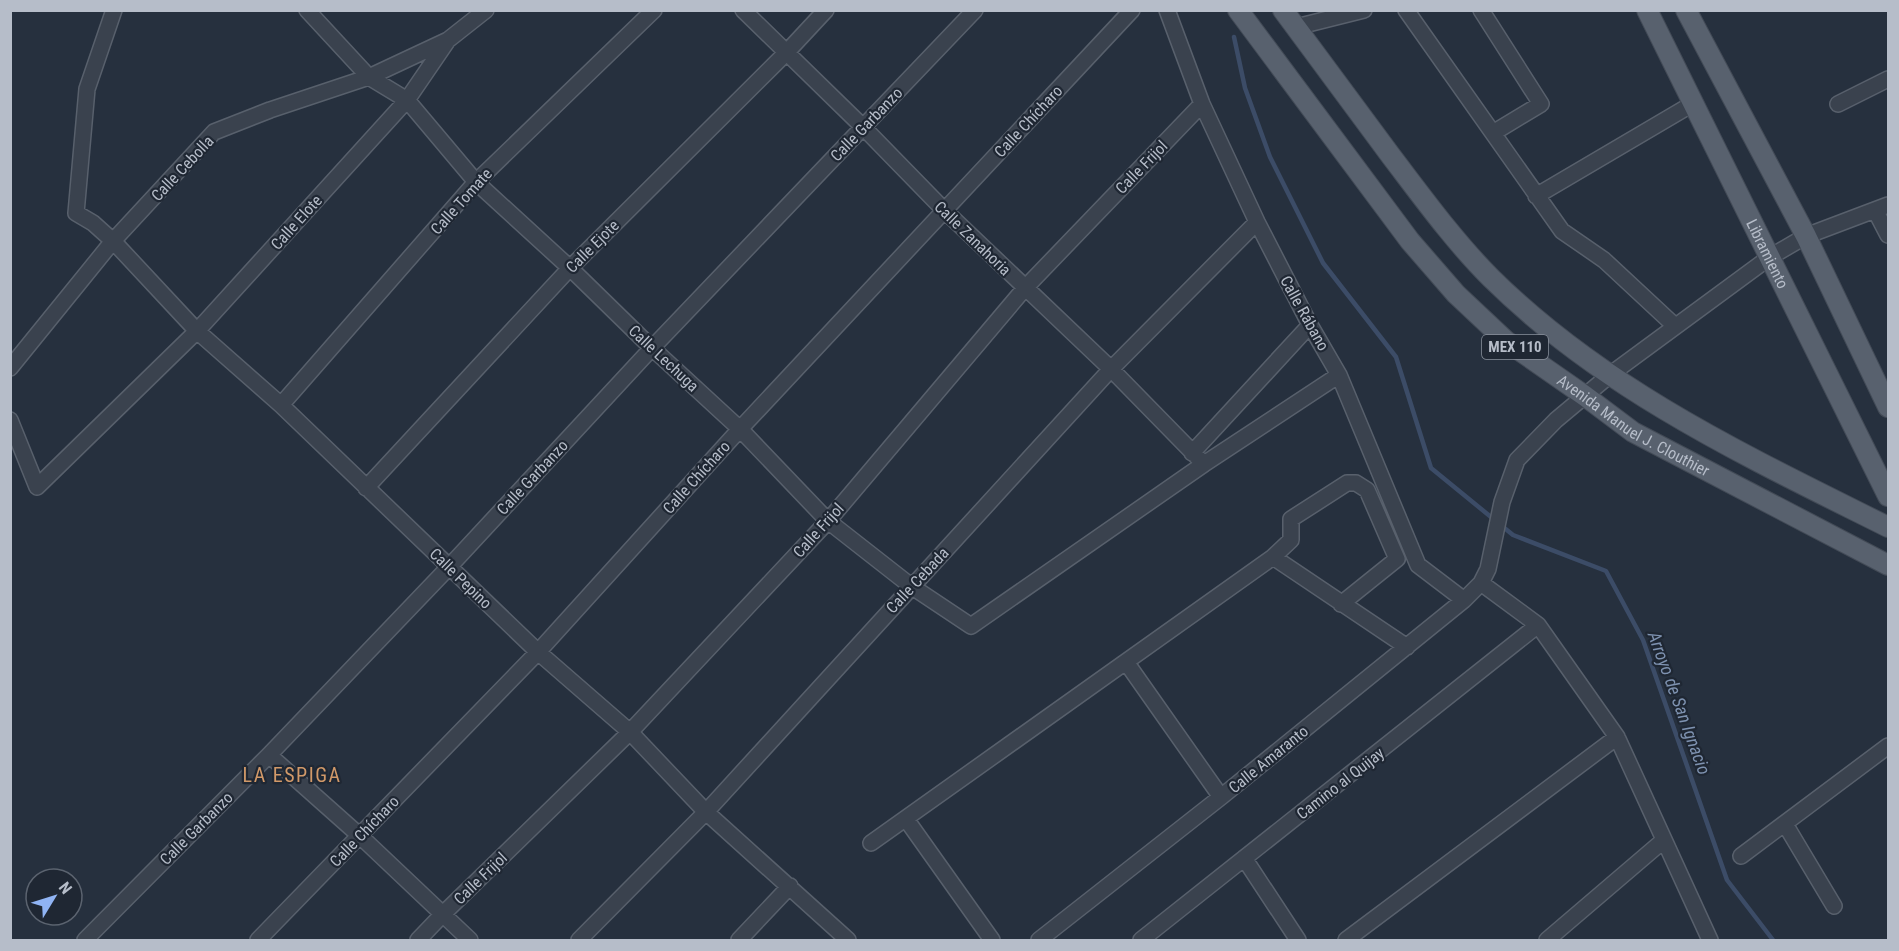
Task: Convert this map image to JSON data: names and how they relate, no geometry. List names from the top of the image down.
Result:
{
  "streets": {
    "main road": ["Libramiento", "MEX 110", "Avenida Manuel J. Clouthier"],
    "street": [
      "Calle Chícharo",
      "Calle Garbanzo",
      "Calle Frijol",
      "Calle Cebolla",
      "Calle Tomate",
      "Calle Elote",
      "Calle Zanahoria",
      "Calle Ejote",
      "Calle Rábano",
      "Calle Lechuga",
      "Calle Pepino",
      "Calle Cebada",
      "Calle Amaranto",
      "Camino al Quijay"
    ]
  },
  "crossings": [
    ["Calle Chícharo", "Calle Zanahoria"],
    ["Calle Chícharo", "Calle Lechuga"],
    ["Calle Chícharo", "Calle Pepino"],
    ["Calle Garbanzo", "Calle Zanahoria"],
    ["Calle Garbanzo", "Calle Lechuga"],
    ["Calle Garbanzo", "Calle Pepino"],
    ["Calle Frijol", "Calle Zanahoria"],
    ["Calle Frijol", "Calle Rábano"],
    ["Calle Frijol", "Calle Lechuga"],
    ["Calle Frijol", "Calle Pepino"],
    ["Calle Cebolla", "Calle Elote"],
    ["Calle Cebolla", "Calle Lechuga"],
    ["Calle Cebolla", "Calle Pepino"],
    ["Calle Tomate", "Calle Lechuga"],
    ["Calle Tomate", "Calle Pepino"],
    ["Calle Elote", "Calle Lechuga"],
    ["Calle Elote", "Calle Pepino"],
    ["Calle Zanahoria", "Calle Ejote"],
    ["Calle Zanahoria", "Calle Lechuga"],
    ["Calle Zanahoria", "Calle Cebada"],
    ["Calle Ejote", "Calle Lechuga"],
    ["Calle Ejote", "Calle Pepino"],
    ["Calle Rábano", "Calle Cebada"],
    ["Calle Rábano", "Calle Amaranto"],
    ["Calle Lechuga", "Calle Cebada"],
    ["Calle Pepino", "Calle Cebada"]
  ],
  "districts": ["LA ESPIGA"],
  "water": ["Arroyo de San Ignacio"],
  "north": "top right"
}
